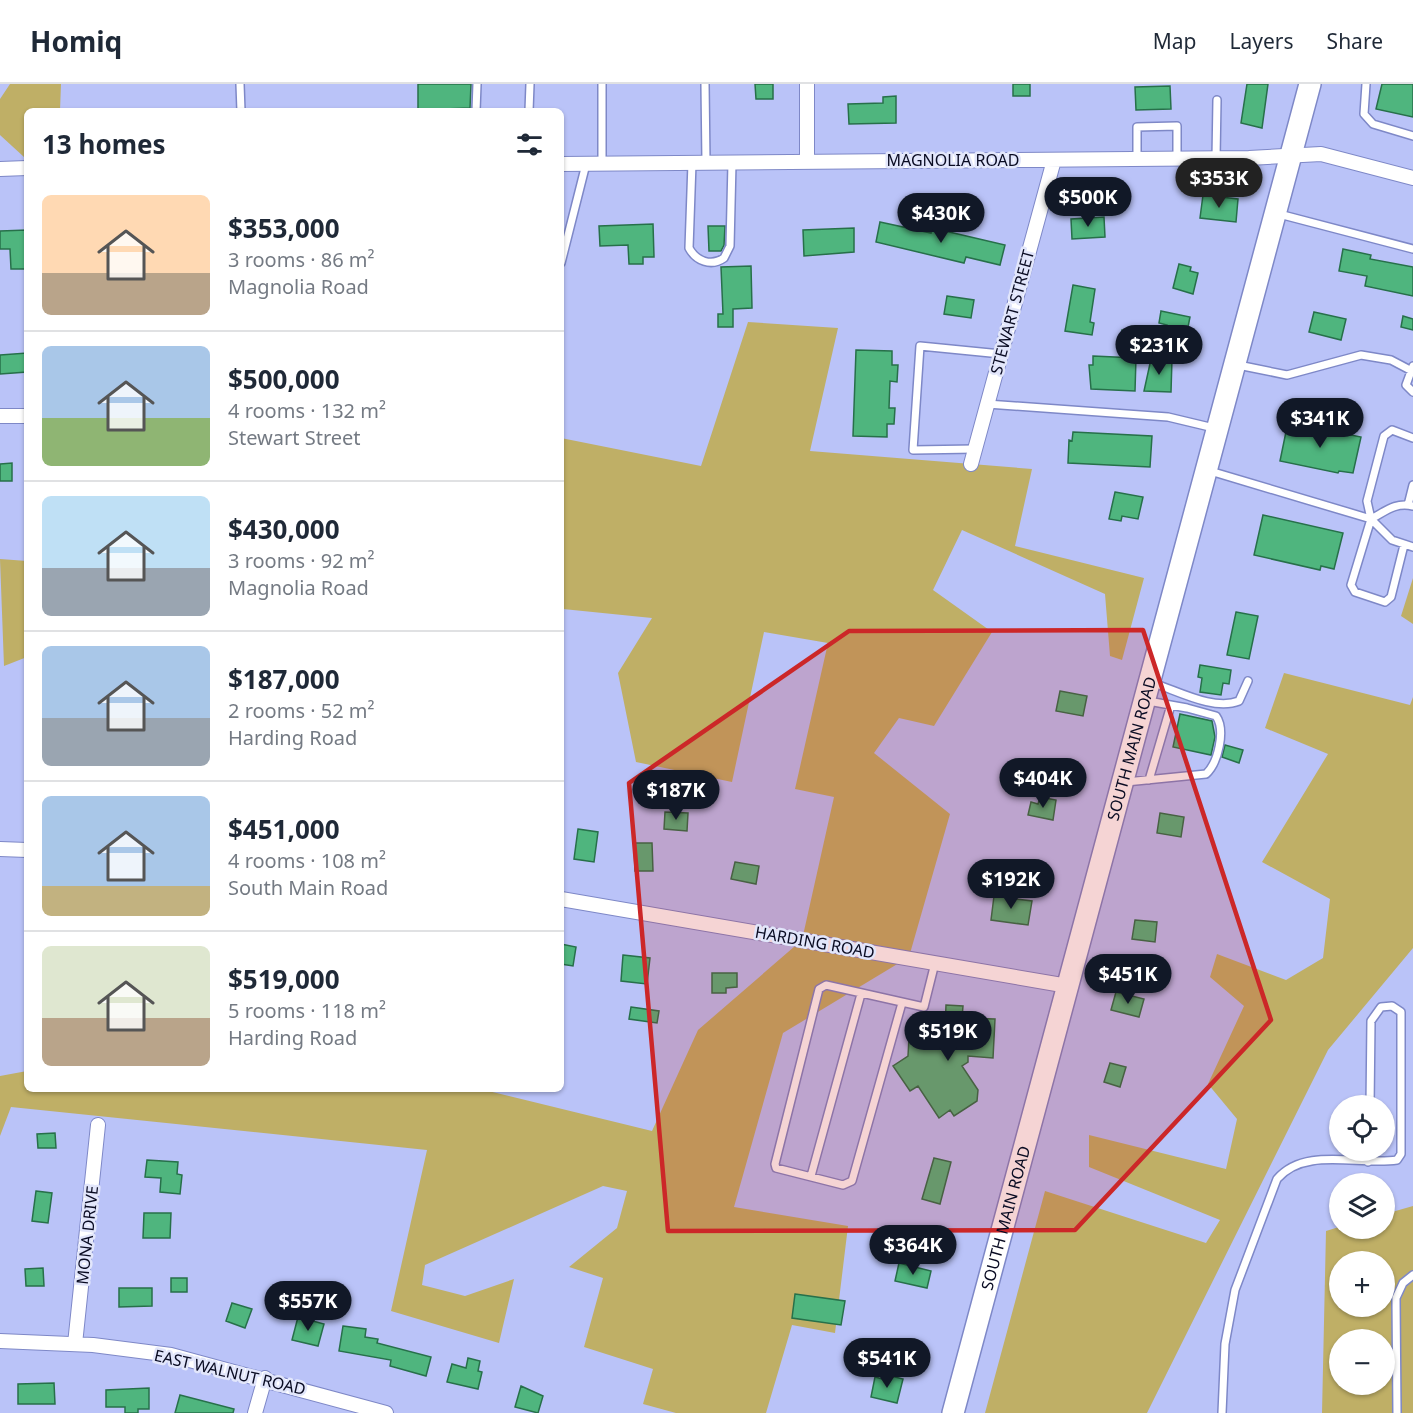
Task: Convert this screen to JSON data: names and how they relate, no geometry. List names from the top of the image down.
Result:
{
  "streets": {
    "main road": ["SOUTH MAIN ROAD"],
    "street": [
      "MAGNOLIA ROAD",
      "STEWART STREET",
      "HARDING ROAD",
      "MONA DRIVE",
      "EAST WALNUT ROAD"
    ]
  },
  "crossings": [
    ["MAGNOLIA ROAD", "STEWART STREET"],
    ["MAGNOLIA ROAD", "SOUTH MAIN ROAD"],
    ["SOUTH MAIN ROAD", "HARDING ROAD"],
    ["MONA DRIVE", "EAST WALNUT ROAD"]
  ],
  "page": {
    "header": "Homiq",
    "nav": ["Map", "Layers", "Share"],
    "heading": "13 homes",
    "price": [
      "$353K",
      "$500K",
      "$430K",
      "$231K",
      "$341K",
      "$404K",
      "$187K",
      "$192K",
      "$451K",
      "$519K",
      "$364K",
      "$557K",
      "$541K"
    ],
    "list": [
      {
        "name": "$353,000",
        "note": "3 rooms · 86 m² · Magnolia Road"
      },
      {
        "name": "$500,000",
        "note": "4 rooms · 132 m² · Stewart Street"
      },
      {
        "name": "$430,000",
        "note": "3 rooms · 92 m² · Magnolia Road"
      },
      {
        "name": "$187,000",
        "note": "2 rooms · 52 m² · Harding Road"
      },
      {
        "name": "$451,000",
        "note": "4 rooms · 108 m² · South Main Road"
      },
      {
        "name": "$519,000",
        "note": "5 rooms · 118 m² · Harding Road"
      }
    ],
    "map_buttons": ["+", "−"]
  }
}
